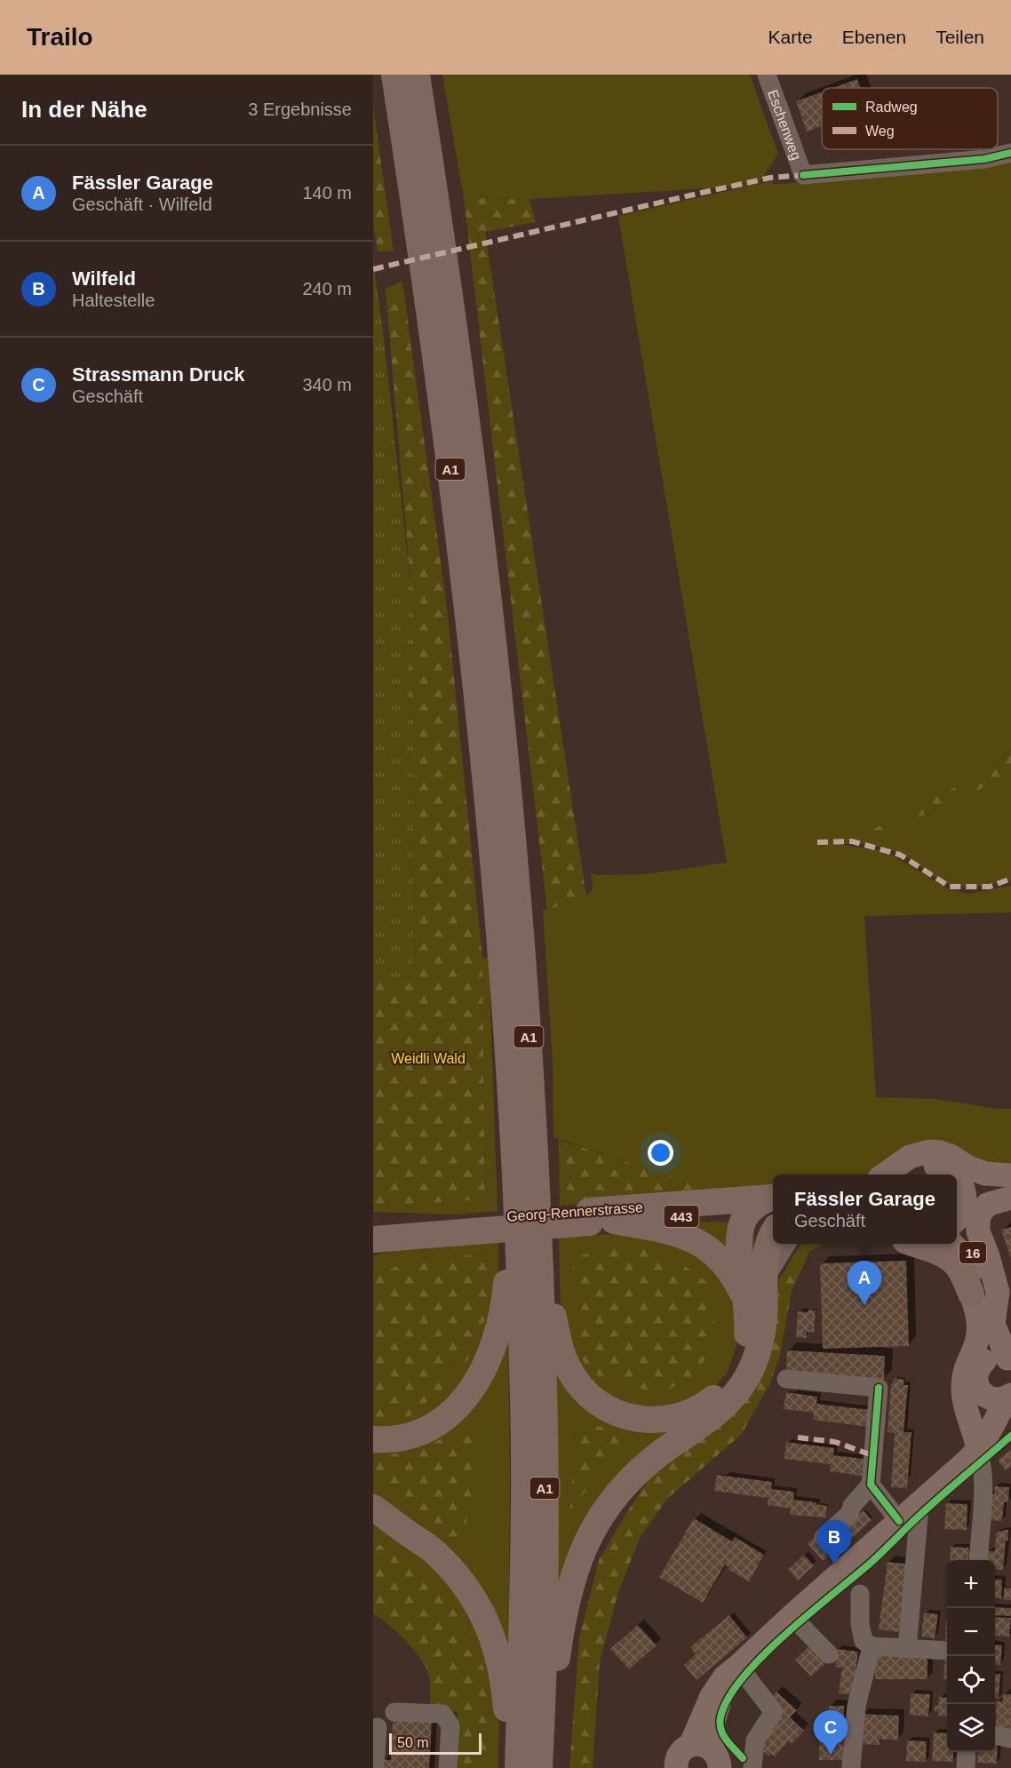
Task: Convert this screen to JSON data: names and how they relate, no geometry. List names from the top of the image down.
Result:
{
  "streets": {
    "highway": ["A1", "Georg-Rennerstrasse", "443"],
    "main road": ["16"],
    "street": ["Eschenweg"]
  },
  "parks": ["Weidli Wald"],
  "legend": ["Radweg", "Weg"],
  "scale_bar": "50 m",
  "page": {
    "header": "Trailo",
    "nav": ["Karte", "Ebenen", "Teilen"],
    "heading": ["In der Nähe", "3 Ergebnisse"],
    "list": [
      {
        "mark": "A",
        "name": "Fässler Garage",
        "note": "Geschäft · Wilfeld",
        "value": "140 m"
      },
      {
        "mark": "B",
        "name": "Wilfeld",
        "note": "Haltestelle",
        "value": "240 m"
      },
      {
        "mark": "C",
        "name": "Strassmann Druck",
        "note": "Geschäft",
        "value": "340 m"
      }
    ],
    "popup": ["Fässler Garage", "Geschäft"],
    "pins": ["A", "B", "C"],
    "map_buttons": ["+", "−"],
    "scale": "50 m"
  }
}
